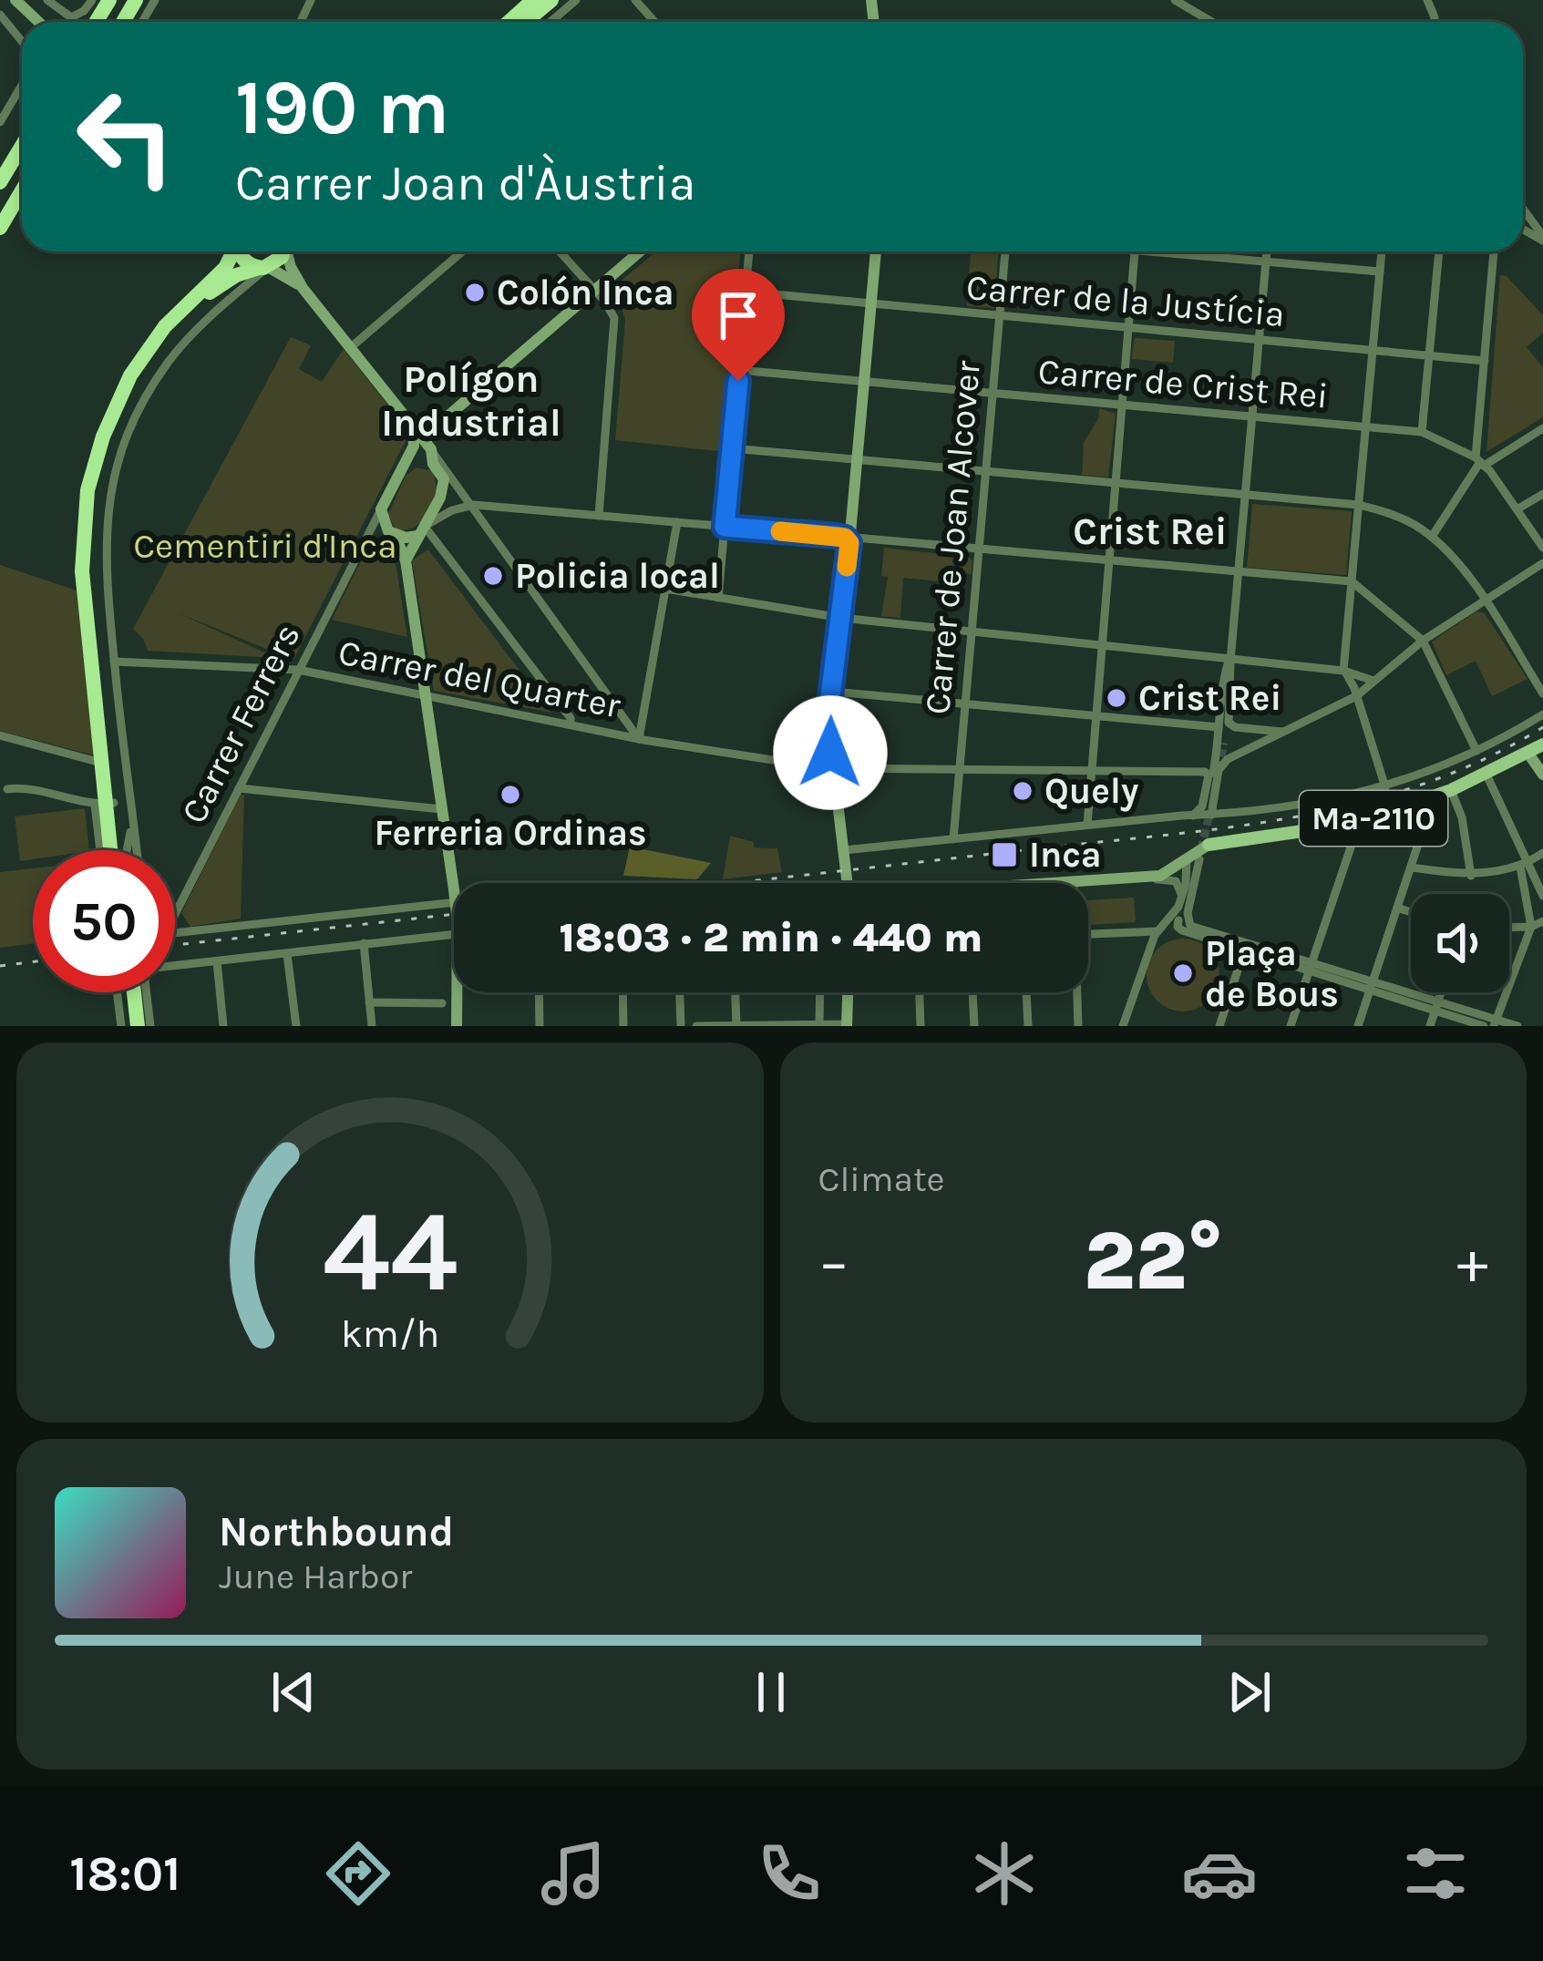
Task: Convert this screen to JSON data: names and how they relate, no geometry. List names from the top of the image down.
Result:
{
  "streets": {
    "main road": ["Ma-2110"],
    "street": [
      "Carrer de la Justícia",
      "Carrer de Crist Rei",
      "Carrer de Joan Alcover",
      "Carrer del Quarter",
      "Carrer Ferrers"
    ]
  },
  "crossings": [
    ["Carrer de la Justícia", "Carrer de Joan Alcover"],
    ["Carrer de Crist Rei", "Carrer de Joan Alcover"],
    ["Carrer de Joan Alcover", "Carrer del Quarter"],
    ["Carrer del Quarter", "Carrer Ferrers"]
  ],
  "districts": ["Polígon Industrial", "Crist Rei"],
  "parks": ["Cementiri d'Inca"],
  "places": {
    "other": [
      "Colón Inca",
      "Policia local",
      "Crist Rei",
      "Quely",
      "Ferreria Ordinas",
      "Plaça de Bous"
    ],
    "transit": ["Inca"]
  },
  "page": {
    "turn": ["190 m", "Carrer Joan d'Àustria"],
    "limit": "50",
    "trip": "18:03 · 2 min · 440 m",
    "tile": "Climate",
    "heat": ["−", "22°", "+"],
    "song": ["Northbound", "June Harbor"],
    "tabs": "18:01",
    "gauge": ["44", "km/h"]
  }
}
